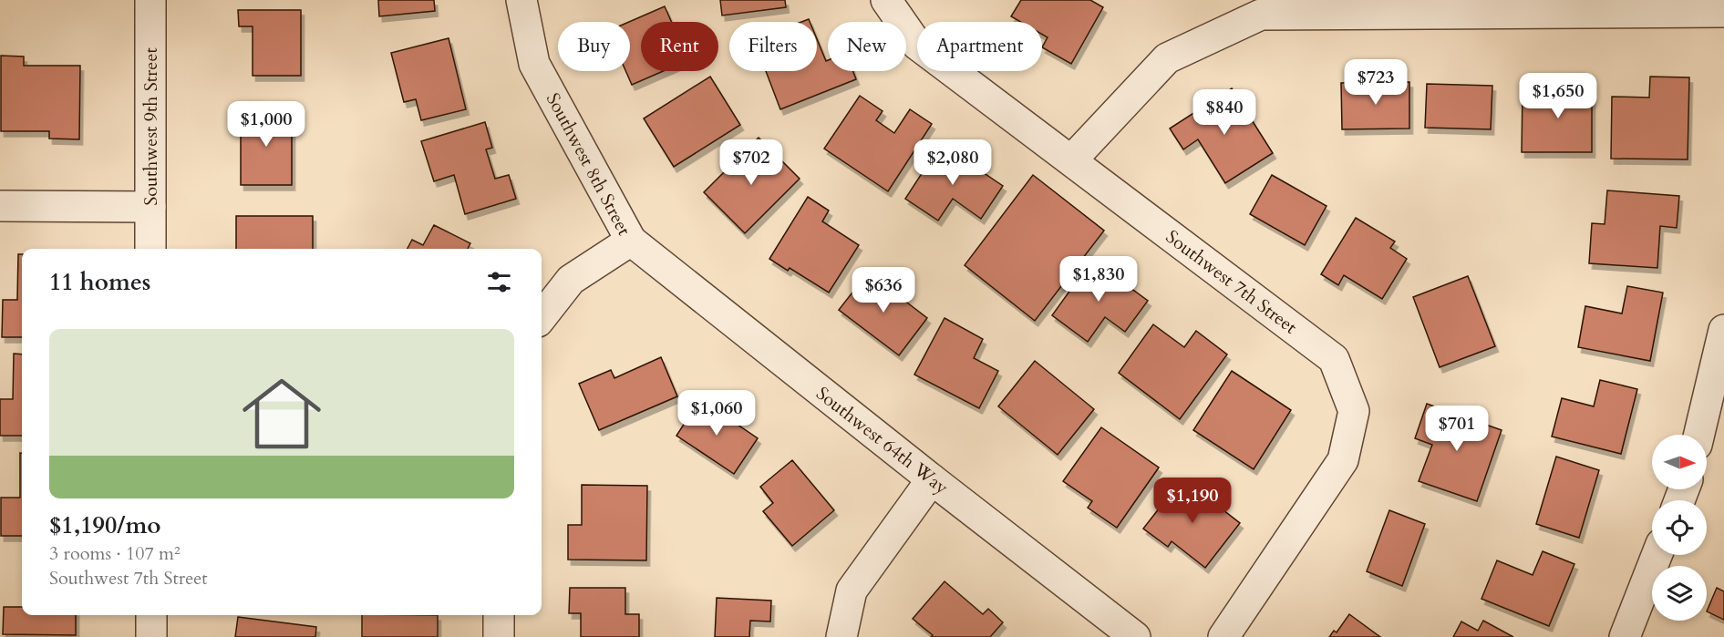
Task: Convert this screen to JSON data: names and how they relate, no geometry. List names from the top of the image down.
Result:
{
  "streets": {
    "street": [
      "Southwest 9th Street",
      "Southwest 8th Street",
      "Southwest 7th Street",
      "Southwest 64th Way"
    ]
  },
  "crossings": [
    ["Southwest 8th Street", "Southwest 64th Way"]
  ],
  "north": "right",
  "page": {
    "chip": [
      "Buy",
      "Rent",
      "Filters",
      "New",
      "Apartment"
    ],
    "price": [
      "$723",
      "$1,650",
      "$840",
      "$1,000",
      "$702",
      "$2,080",
      "$1,830",
      "$636",
      "$1,060",
      "$701",
      "$1,190"
    ],
    "heading": "11 homes",
    "list": [
      {
        "name": "$1,190/mo",
        "note": "3 rooms · 107 m² · Southwest 7th Street"
      }
    ]
  }
}
